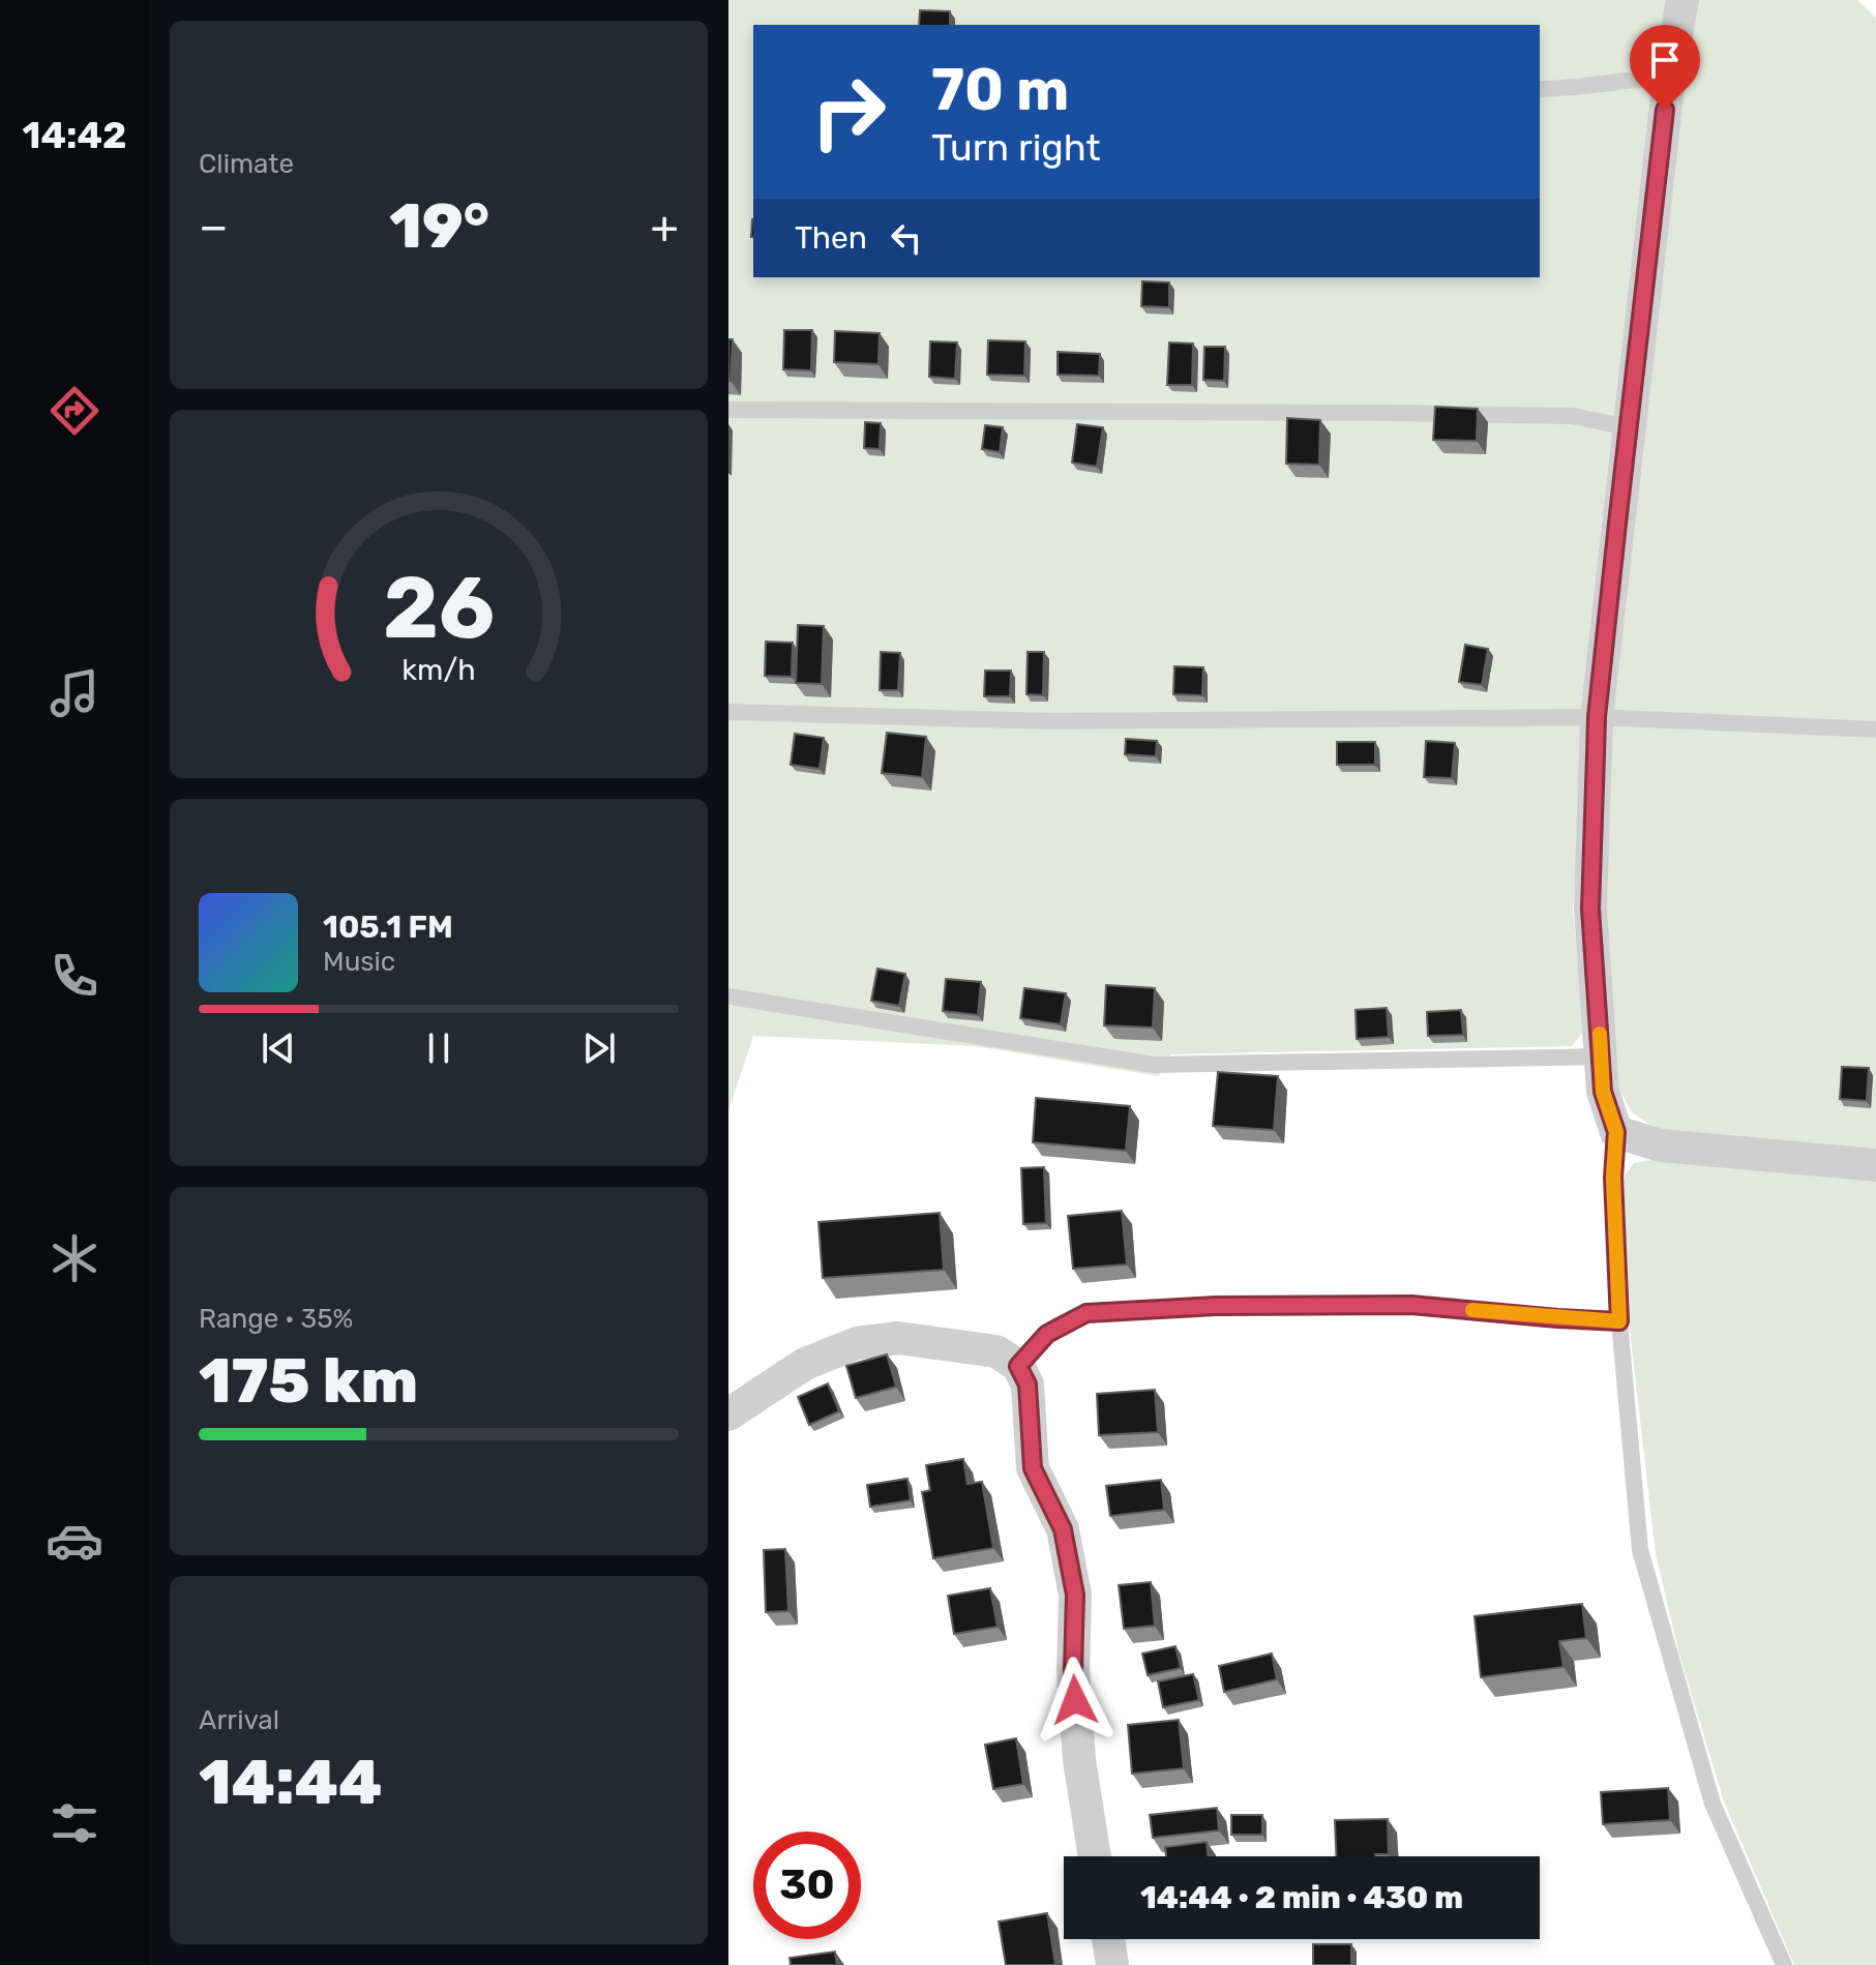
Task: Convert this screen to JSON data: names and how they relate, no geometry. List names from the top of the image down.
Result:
{
  "page": {
    "tabs": "14:42",
    "tile": [
      "Climate",
      ["Range · 35%", "175 km"],
      ["Arrival", "14:44"]
    ],
    "turn": ["70 m", "Turn right"],
    "heat": ["−", "19°", "+"],
    "then": "Then",
    "song": ["105.1 FM", "Music"],
    "limit": "30",
    "trip": "14:44 · 2 min · 430 m",
    "gauge": ["26", "km/h"]
  }
}
